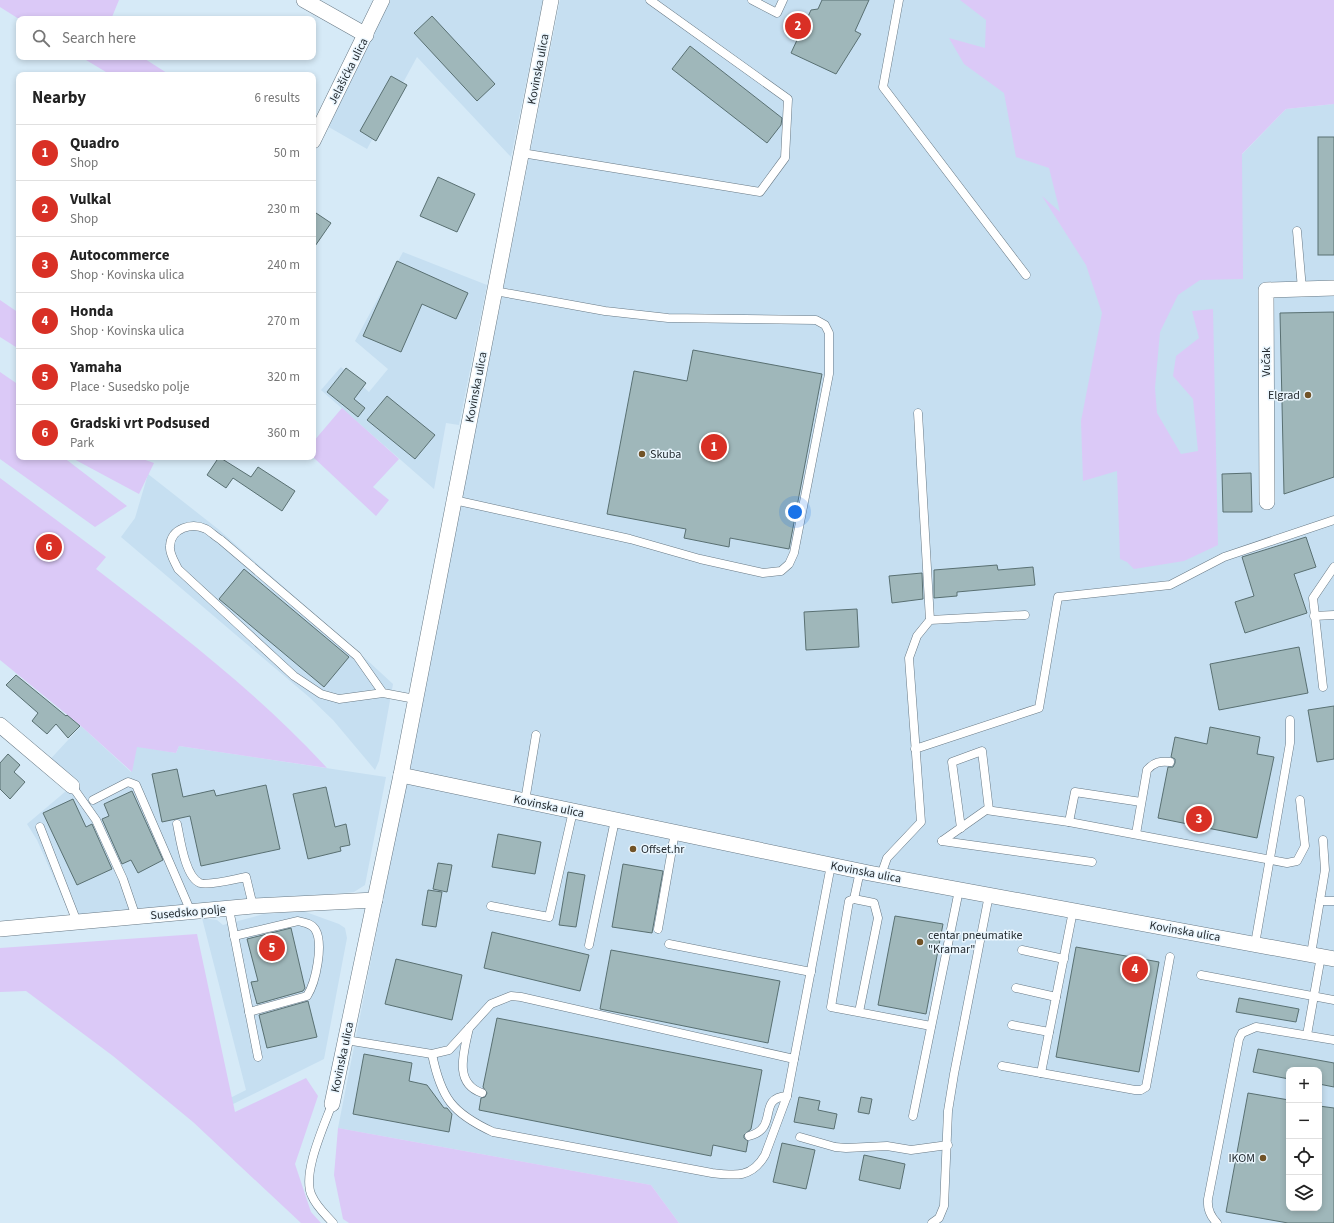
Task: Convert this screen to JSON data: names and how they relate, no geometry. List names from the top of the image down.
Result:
{
  "streets": {
    "street": [
      "Kovinska ulica",
      "Jelašićka ulica",
      "Vučak",
      "Susedsko polje"
    ]
  },
  "crossings": [
    ["Kovinska ulica", "Susedsko polje"]
  ],
  "places": [
    "Elgrad",
    "Skuba",
    "Offset.hr",
    "centar pneumatike \"Kramar\"",
    "IKOM"
  ],
  "page": {
    "pins": [
      "2",
      "1",
      "6",
      "3",
      "5",
      "4"
    ],
    "search": "Search here",
    "heading": ["Nearby", "6 results"],
    "list": [
      {
        "mark": "1",
        "name": "Quadro",
        "note": "Shop",
        "value": "50 m"
      },
      {
        "mark": "2",
        "name": "Vulkal",
        "note": "Shop",
        "value": "230 m"
      },
      {
        "mark": "3",
        "name": "Autocommerce",
        "note": "Shop · Kovinska ulica",
        "value": "240 m"
      },
      {
        "mark": "4",
        "name": "Honda",
        "note": "Shop · Kovinska ulica",
        "value": "270 m"
      },
      {
        "mark": "5",
        "name": "Yamaha",
        "note": "Place · Susedsko polje",
        "value": "320 m"
      },
      {
        "mark": "6",
        "name": "Gradski vrt Podsused",
        "note": "Park",
        "value": "360 m"
      }
    ],
    "map_buttons": ["+", "−"]
  }
}
